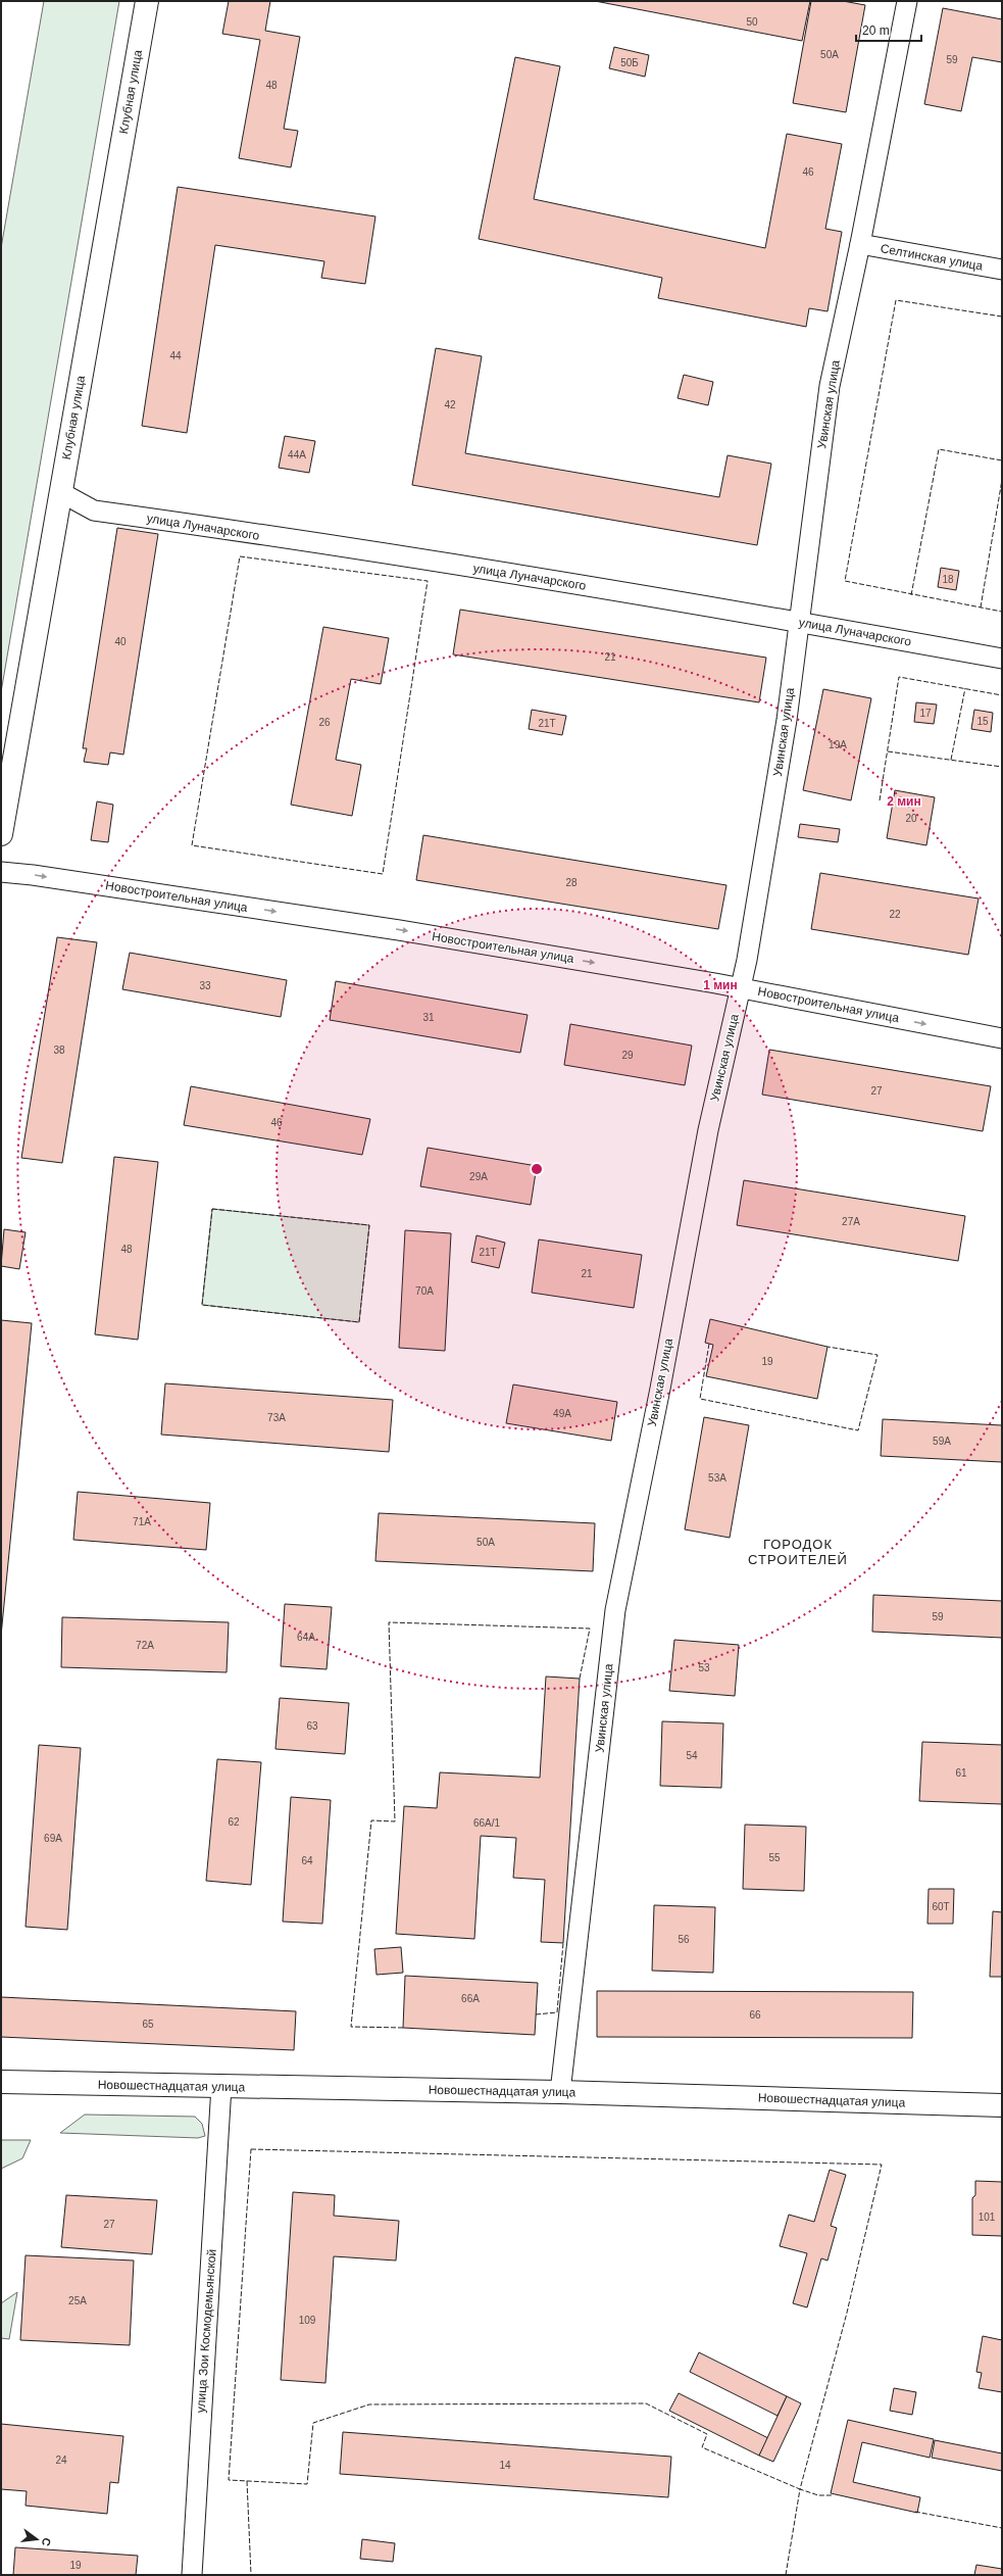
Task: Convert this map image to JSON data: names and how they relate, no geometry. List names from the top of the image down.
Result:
{
  "streets": {
    "street": [
      "Клубная улица",
      "Селтинская улица",
      "Увинская улица",
      "улица Луначарского",
      "Новостроительная улица",
      "Новошестнадцатая улица",
      "улица Зои Космодемьянской"
    ]
  },
  "crossings": [
    ["Клубная улица", "улица Луначарского"],
    ["Селтинская улица", "Увинская улица"],
    ["Увинская улица", "улица Луначарского"],
    ["Увинская улица", "Новостроительная улица"],
    ["Увинская улица", "Новошестнадцатая улица"],
    ["Новошестнадцатая улица", "улица Зои Космодемьянской"]
  ],
  "one_way": ["Новостроительная улица"],
  "districts": ["ГОРОДОК СТРОИТЕЛЕЙ"],
  "house_numbers": [
    "50",
    "50А",
    "59",
    "50Б",
    "48",
    "46",
    "44",
    "42",
    "44А",
    "18",
    "40",
    "21",
    "17",
    "15",
    "26",
    "21Т",
    "19А",
    "20",
    "28",
    "22",
    "33",
    "31",
    "38",
    "29",
    "27",
    "46",
    "29А",
    "27А",
    "48",
    "21Т",
    "21",
    "70А",
    "19",
    "49А",
    "73А",
    "59А",
    "53А",
    "71А",
    "50А",
    "59",
    "64А",
    "72А",
    "53",
    "63",
    "54",
    "61",
    "62",
    "66А/1",
    "69А",
    "55",
    "64",
    "60Т",
    "56",
    "66А",
    "66",
    "65",
    "101",
    "27",
    "25А",
    "109",
    "24",
    "14",
    "19"
  ],
  "scale_bar": "20 m",
  "north": "right",
  "rings": ["2 мин", "1 мин"]
}
